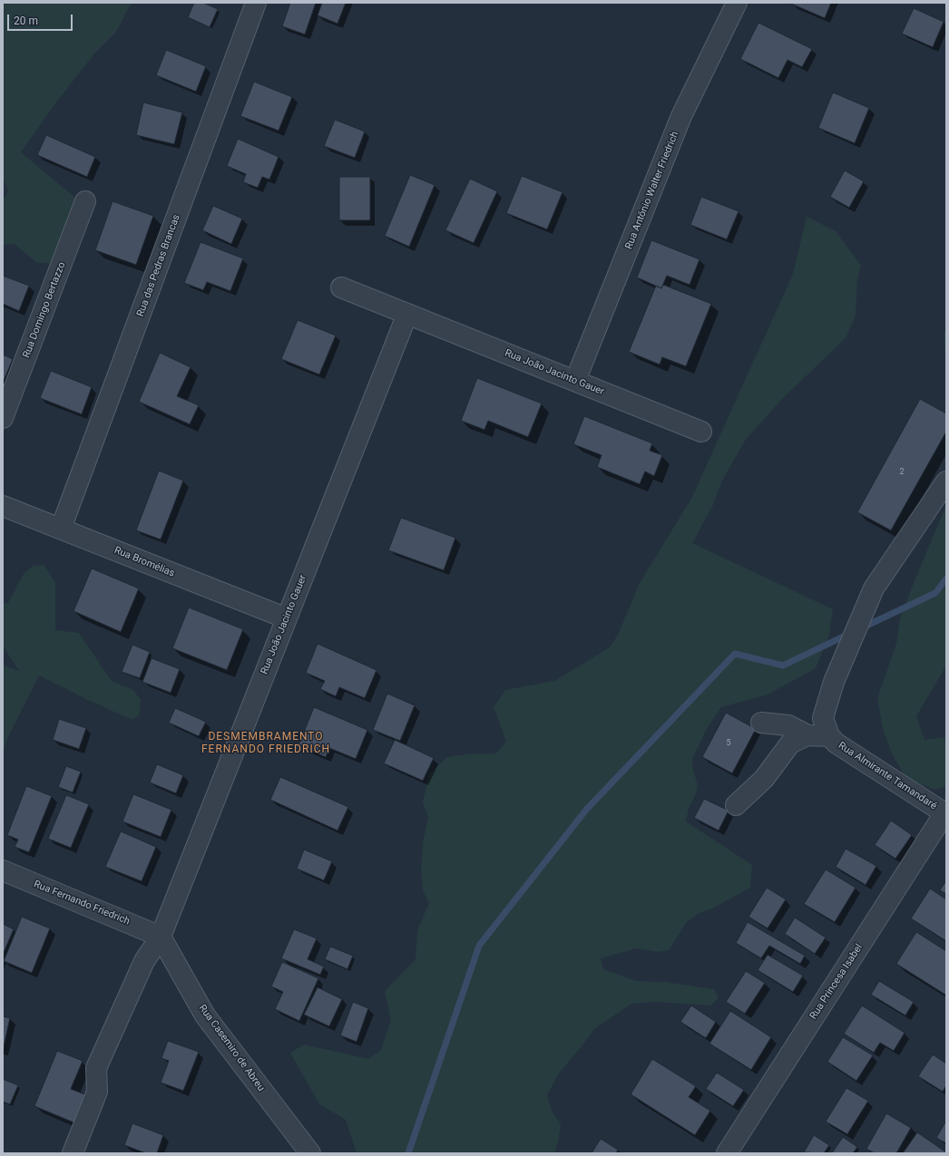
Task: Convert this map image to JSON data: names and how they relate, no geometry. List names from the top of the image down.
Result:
{
  "streets": {
    "street": [
      "Rua Antônio Walter Friedrich",
      "Rua das Pedras Brancas",
      "Rua Domingo Bertazzo",
      "Rua João Jacinto Gauer",
      "Rua Bromélias",
      "Rua Almirante Tamandaré",
      "Rua Fernando Friedrich",
      "Rua Princesa Isabel",
      "Rua Casemiro de Abreu"
    ]
  },
  "crossings": [
    ["Rua Antônio Walter Friedrich", "Rua João Jacinto Gauer"],
    ["Rua das Pedras Brancas", "Rua Bromélias"],
    ["Rua João Jacinto Gauer", "Rua Bromélias"],
    ["Rua João Jacinto Gauer", "Rua Fernando Friedrich"],
    ["Rua João Jacinto Gauer", "Rua Casemiro de Abreu"],
    ["Rua Almirante Tamandaré", "Rua Princesa Isabel"],
    ["Rua Fernando Friedrich", "Rua Casemiro de Abreu"]
  ],
  "districts": ["DESMEMBRAMENTO FERNANDO FRIEDRICH"],
  "house_numbers": ["2", "5"],
  "scale_bar": "20 m"
}
